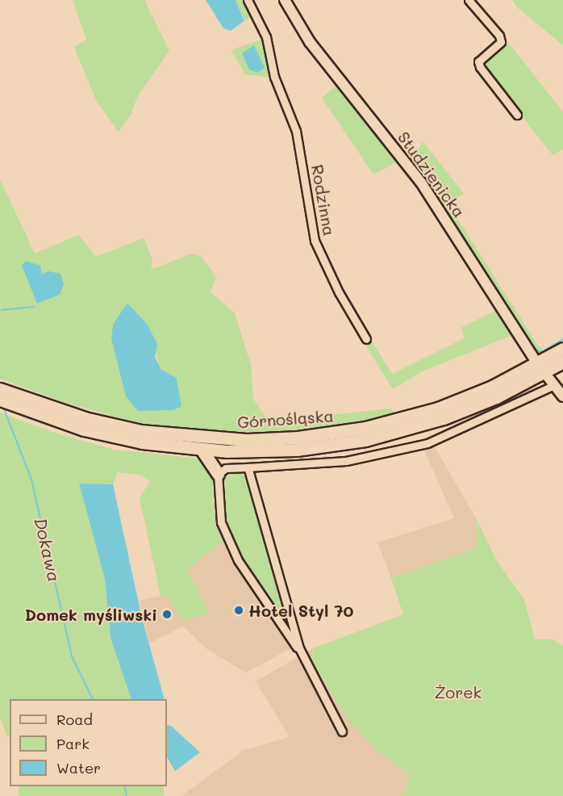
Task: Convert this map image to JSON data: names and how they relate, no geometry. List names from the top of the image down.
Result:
{
  "streets": {
    "main road": ["Górnośląska"],
    "street": ["Studzienicka", "Rodzinna"]
  },
  "crossings": [
    ["Studzienicka", "Górnośląska"]
  ],
  "water": ["Dokawa"],
  "parks": ["Żorek"],
  "places": ["Hotel Styl 70", "Domek myśliwski"],
  "legend": ["Road", "Park", "Water"]
}
